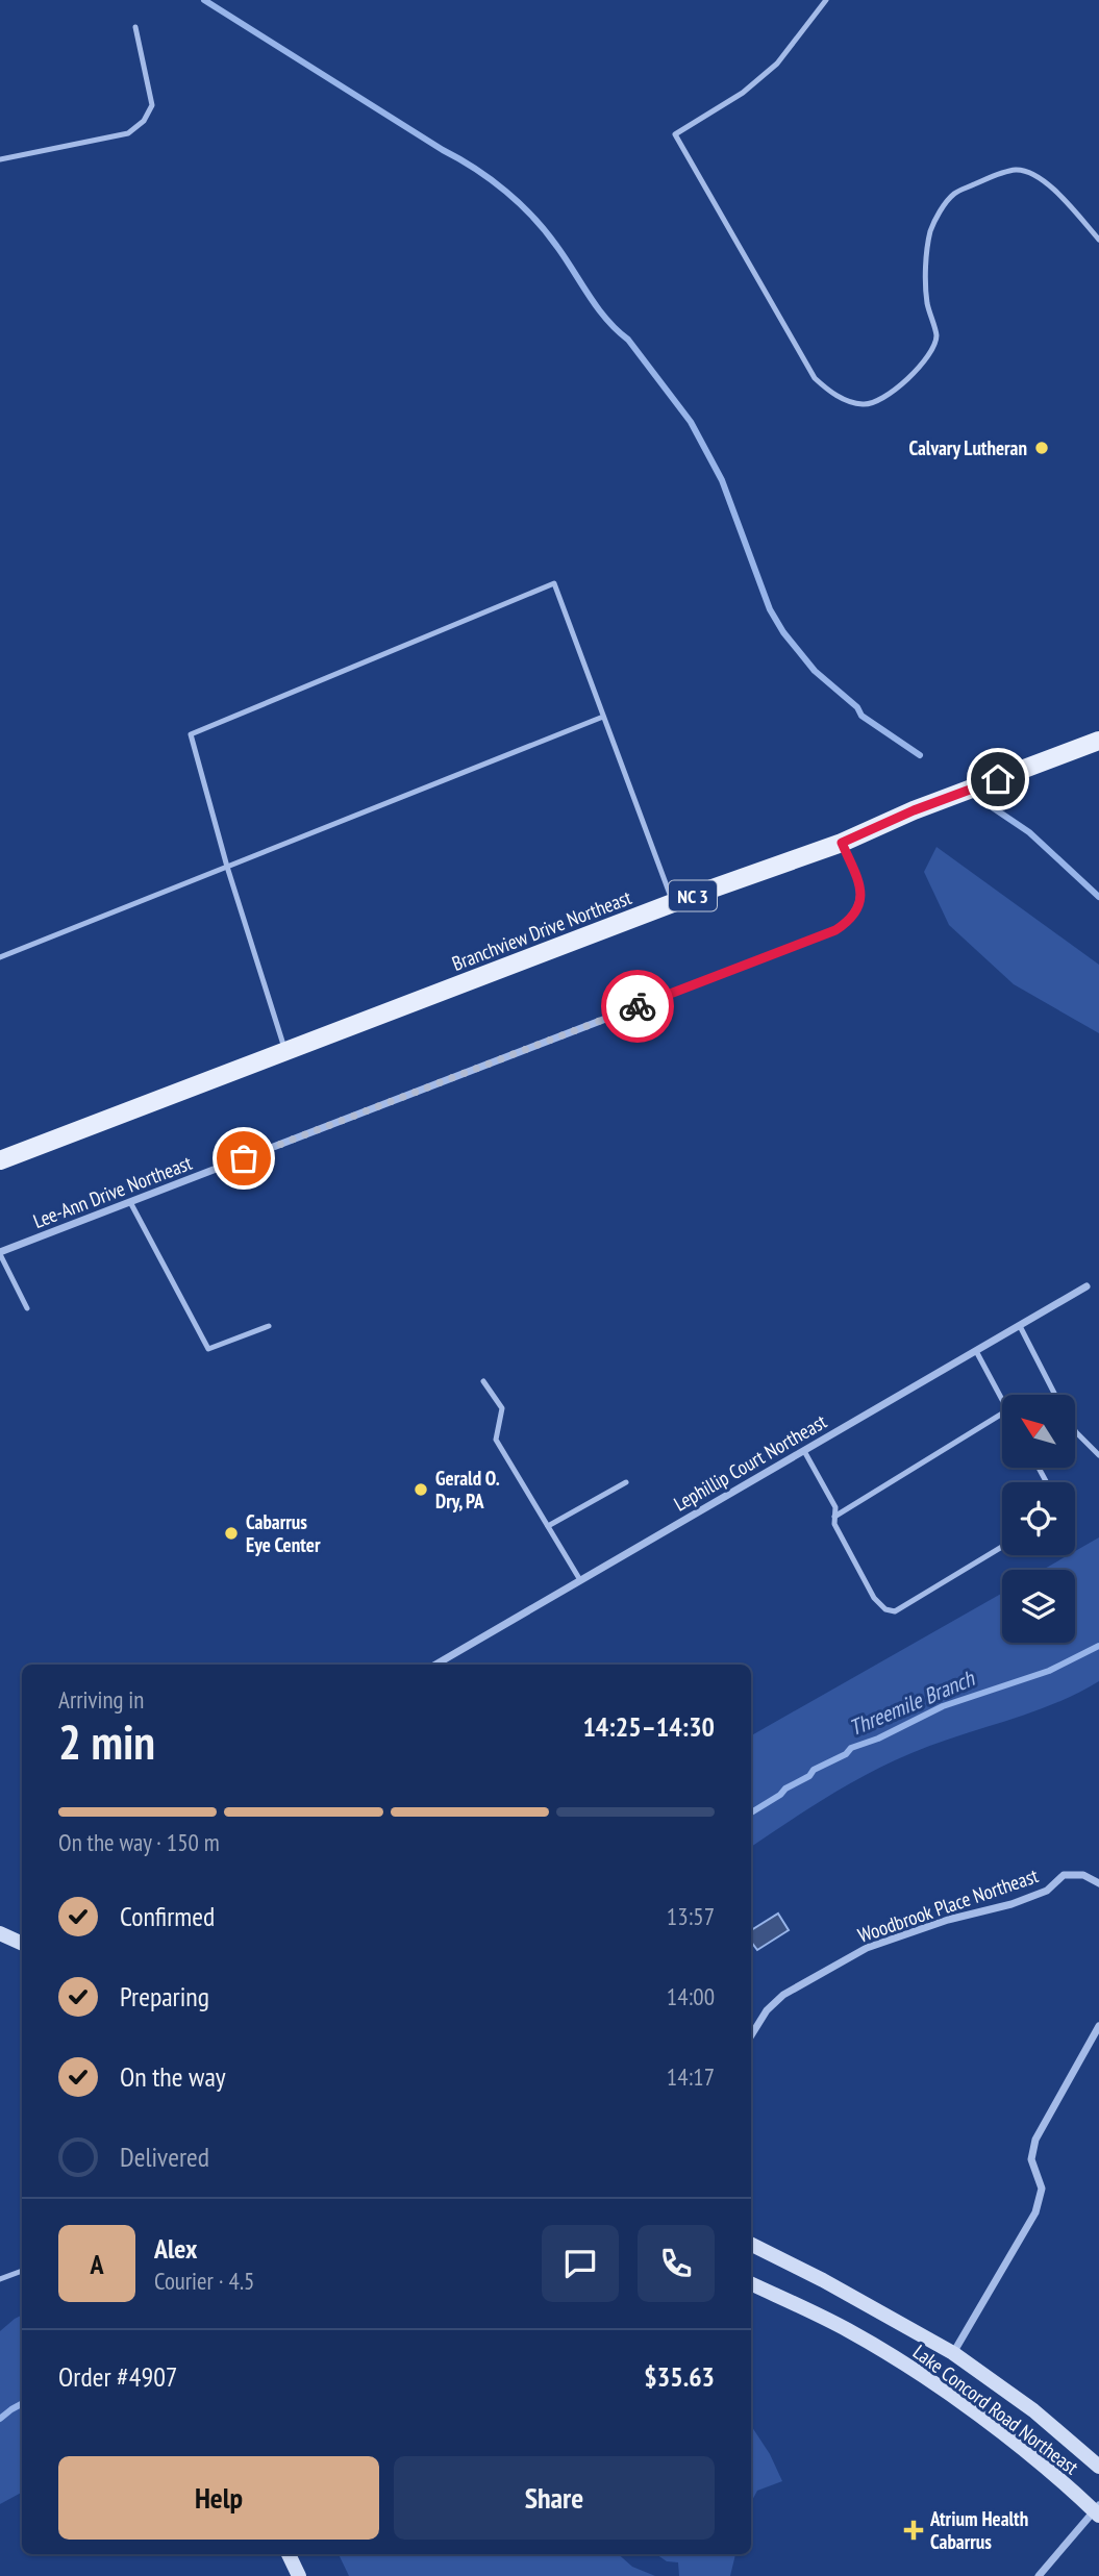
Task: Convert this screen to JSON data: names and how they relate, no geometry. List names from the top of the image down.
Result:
{
  "streets": {
    "main road": ["NC 3", "Branchview Drive Northeast", "Lake Concord Road Northeast"],
    "street": ["Lee-Ann Drive Northeast", "Lephillip Court Northeast", "Woodbrook Place Northeast"]
  },
  "crossings": [
    ["Branchview Drive Northeast", "Lee-Ann Drive Northeast"]
  ],
  "water": ["Threemile Branch"],
  "places": {
    "other": ["Calvary Lutheran", "Gerald O. Dry, PA", "Cabarrus Eye Center"],
    "health": ["Atrium Health Cabarrus"]
  },
  "north": "top left",
  "page": {
    "heading": ["2 min", "Arriving in", "14:25–14:30"],
    "panel": [
      "Alex",
      "Courier · 4.5",
      "Order #4907",
      "$35.63"
    ],
    "bar": "On the way · 150 m",
    "list": [
      ["Confirmed", "13:57"],
      ["Preparing", "14:00"],
      ["On the way", "14:17"],
      "Delivered"
    ],
    "round": "A",
    "buttons": ["Help", "Share"]
  }
}
